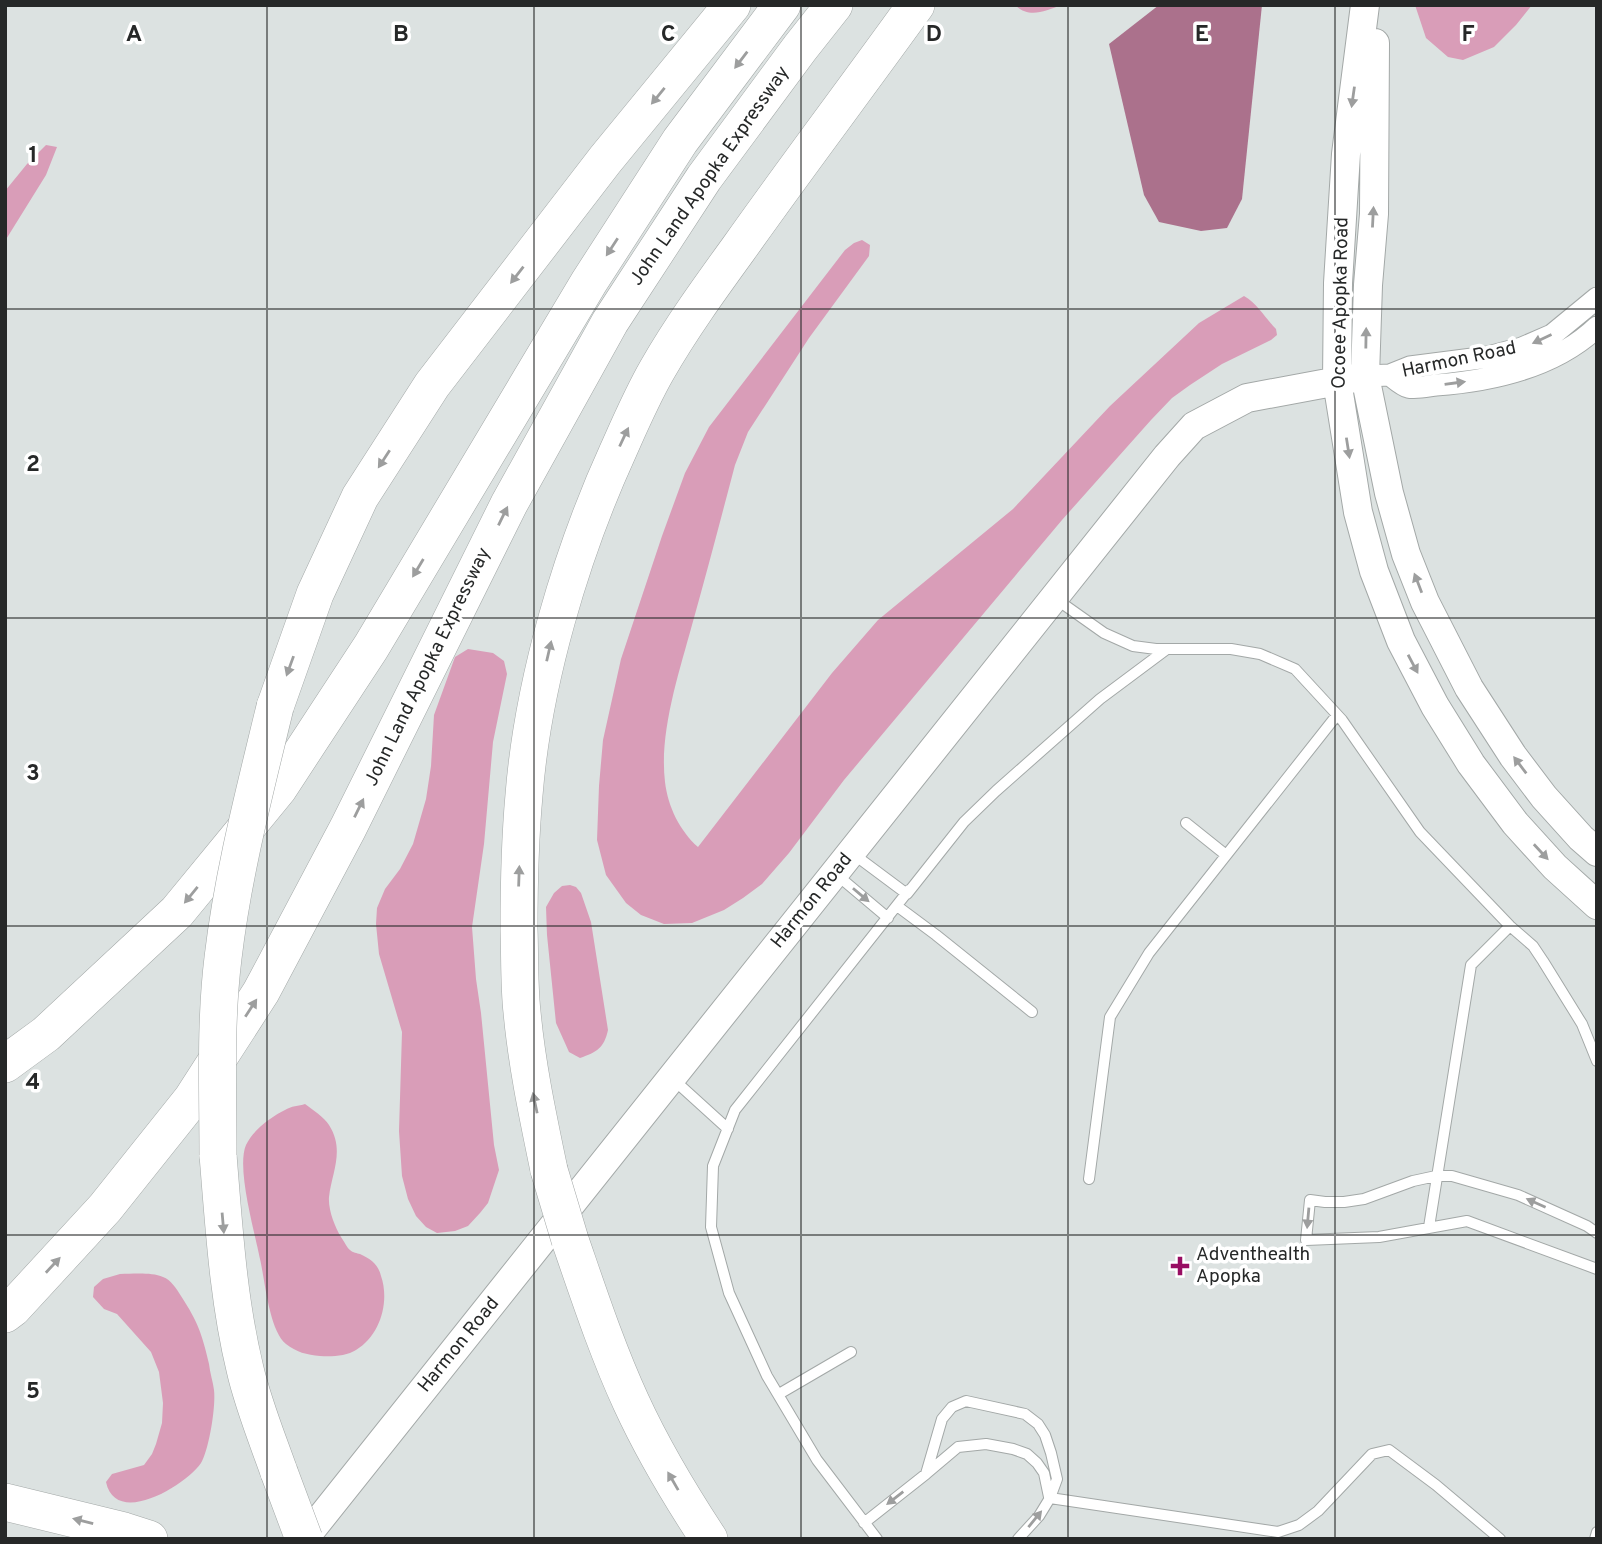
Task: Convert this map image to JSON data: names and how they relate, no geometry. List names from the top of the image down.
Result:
{
  "streets": {
    "highway": ["John Land Apopka Expressway"],
    "main road": ["Ocoee Apopka Road", "Harmon Road"]
  },
  "crossings": [
    ["Ocoee Apopka Road", "Harmon Road"]
  ],
  "places": {
    "health": ["Adventhealth Apopka"]
  },
  "grid": {
    "columns": [
      "A",
      "B",
      "C",
      "D",
      "E",
      "F"
    ],
    "rows": [
      "1",
      "2",
      "3",
      "4",
      "5"
    ]
  }
}
